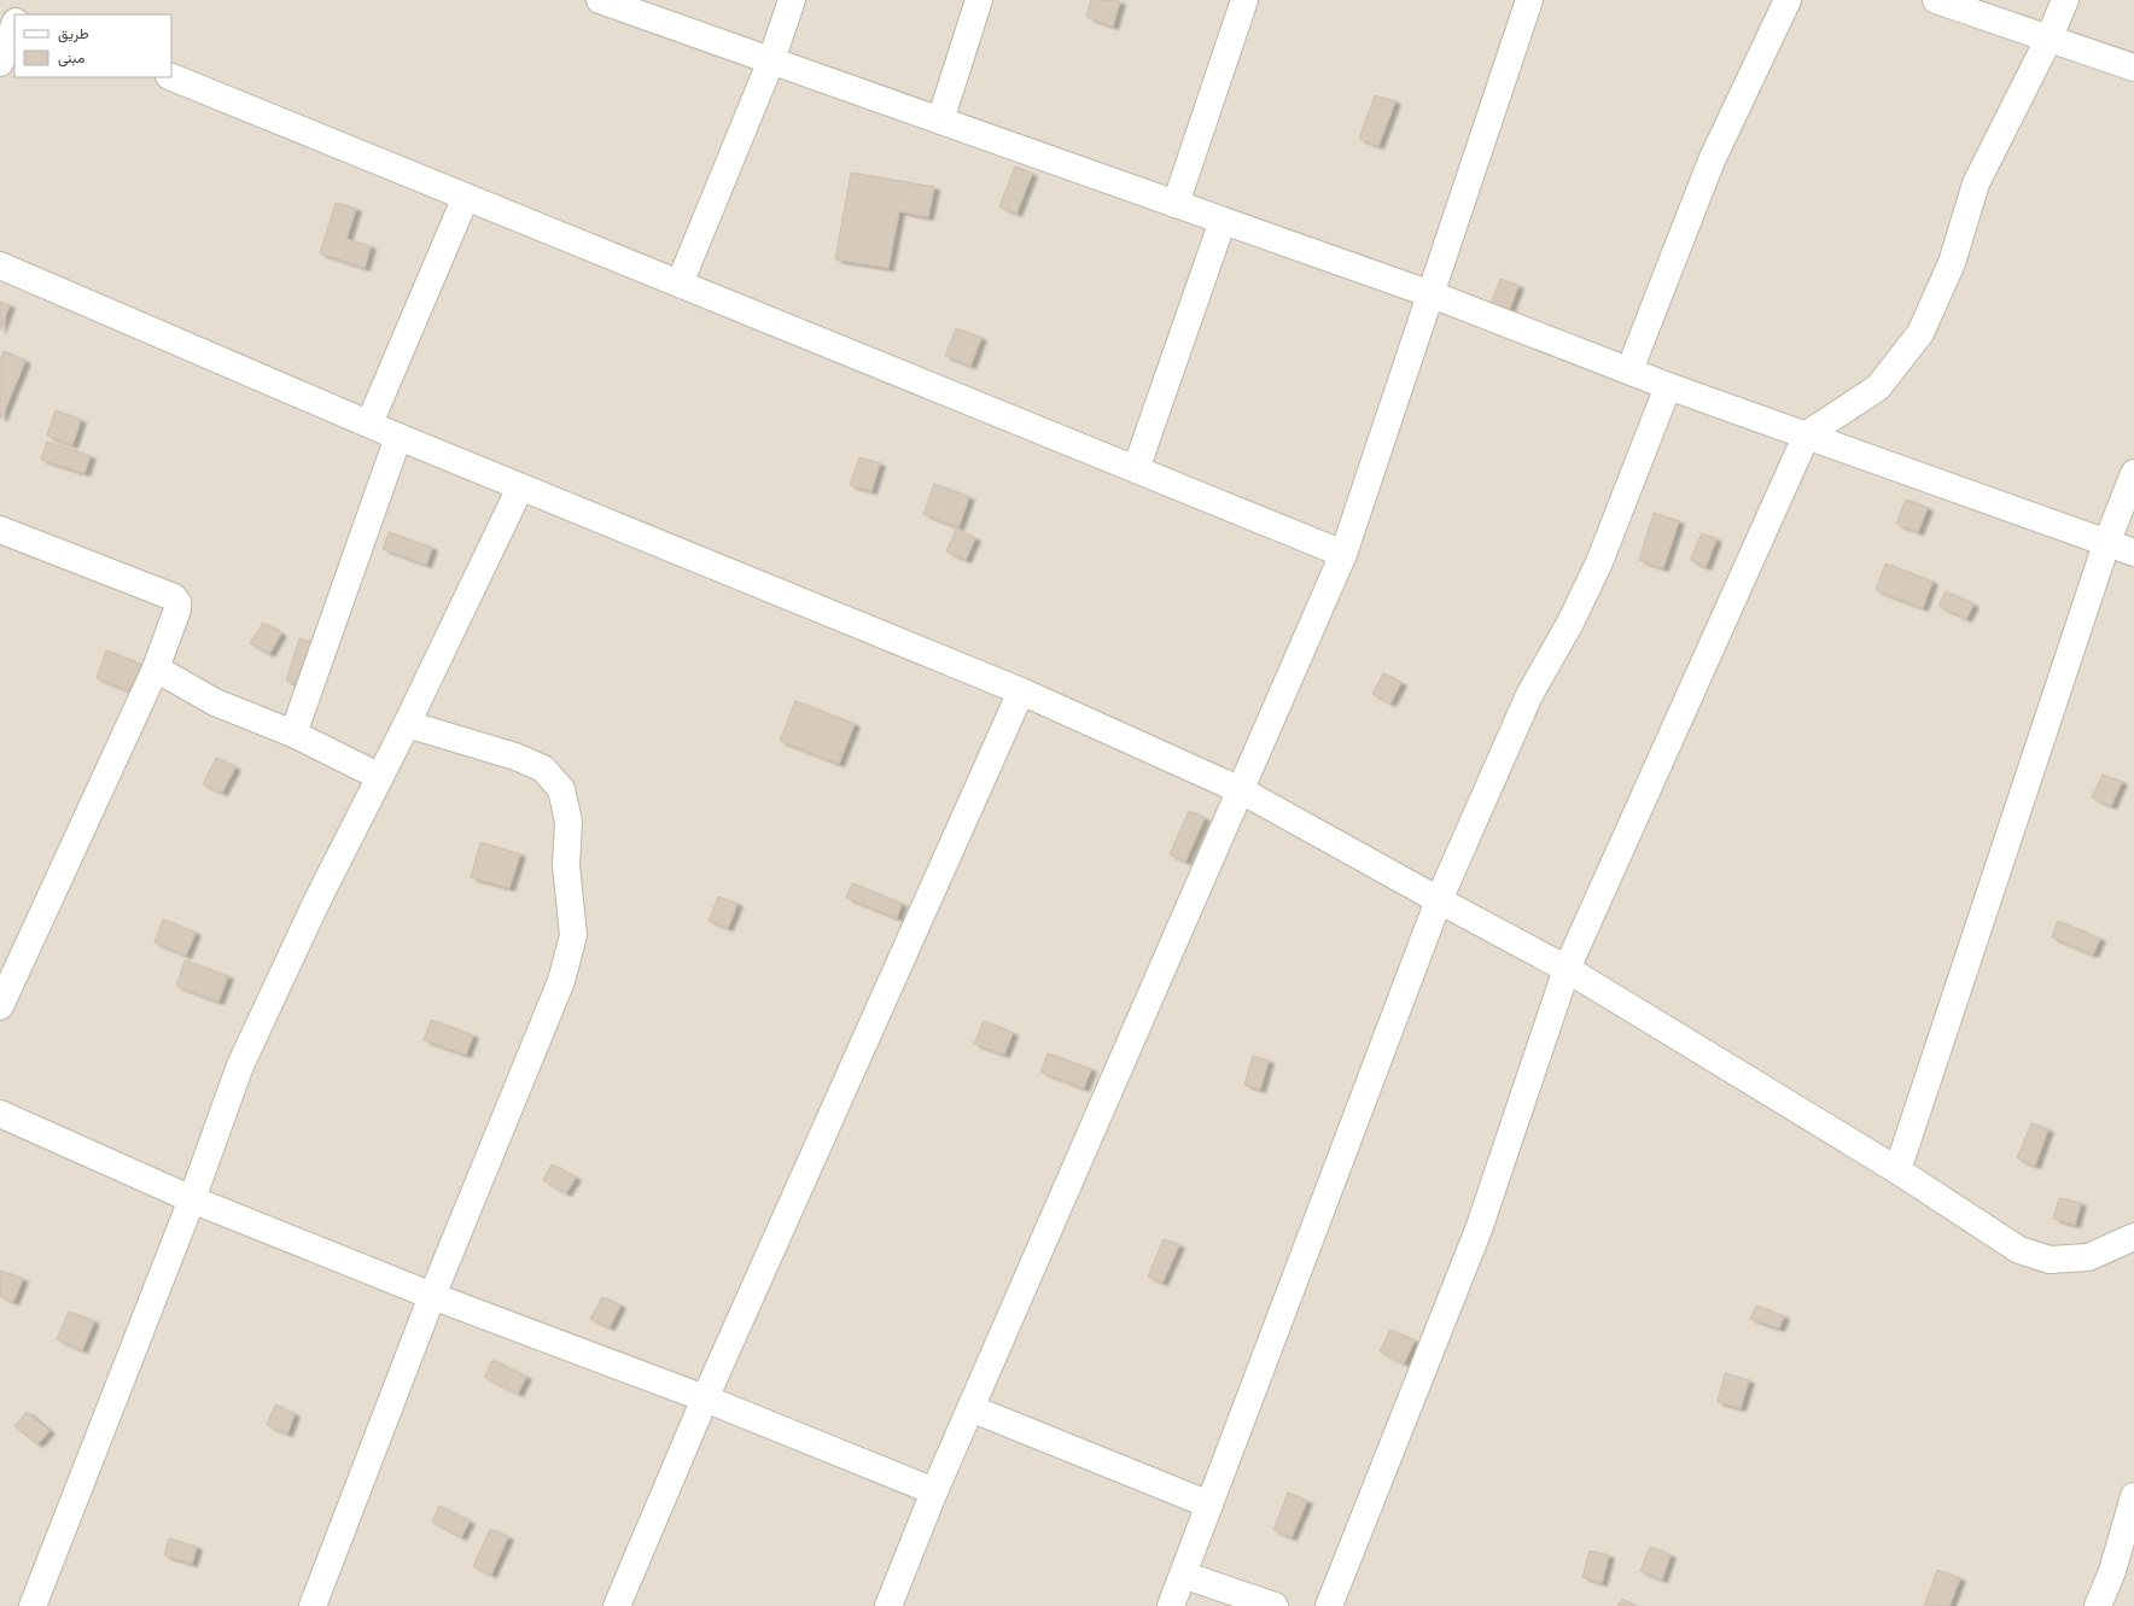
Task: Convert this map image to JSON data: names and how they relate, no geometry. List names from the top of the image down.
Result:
{
  "legend": ["طريق", "مبنى"]
}
